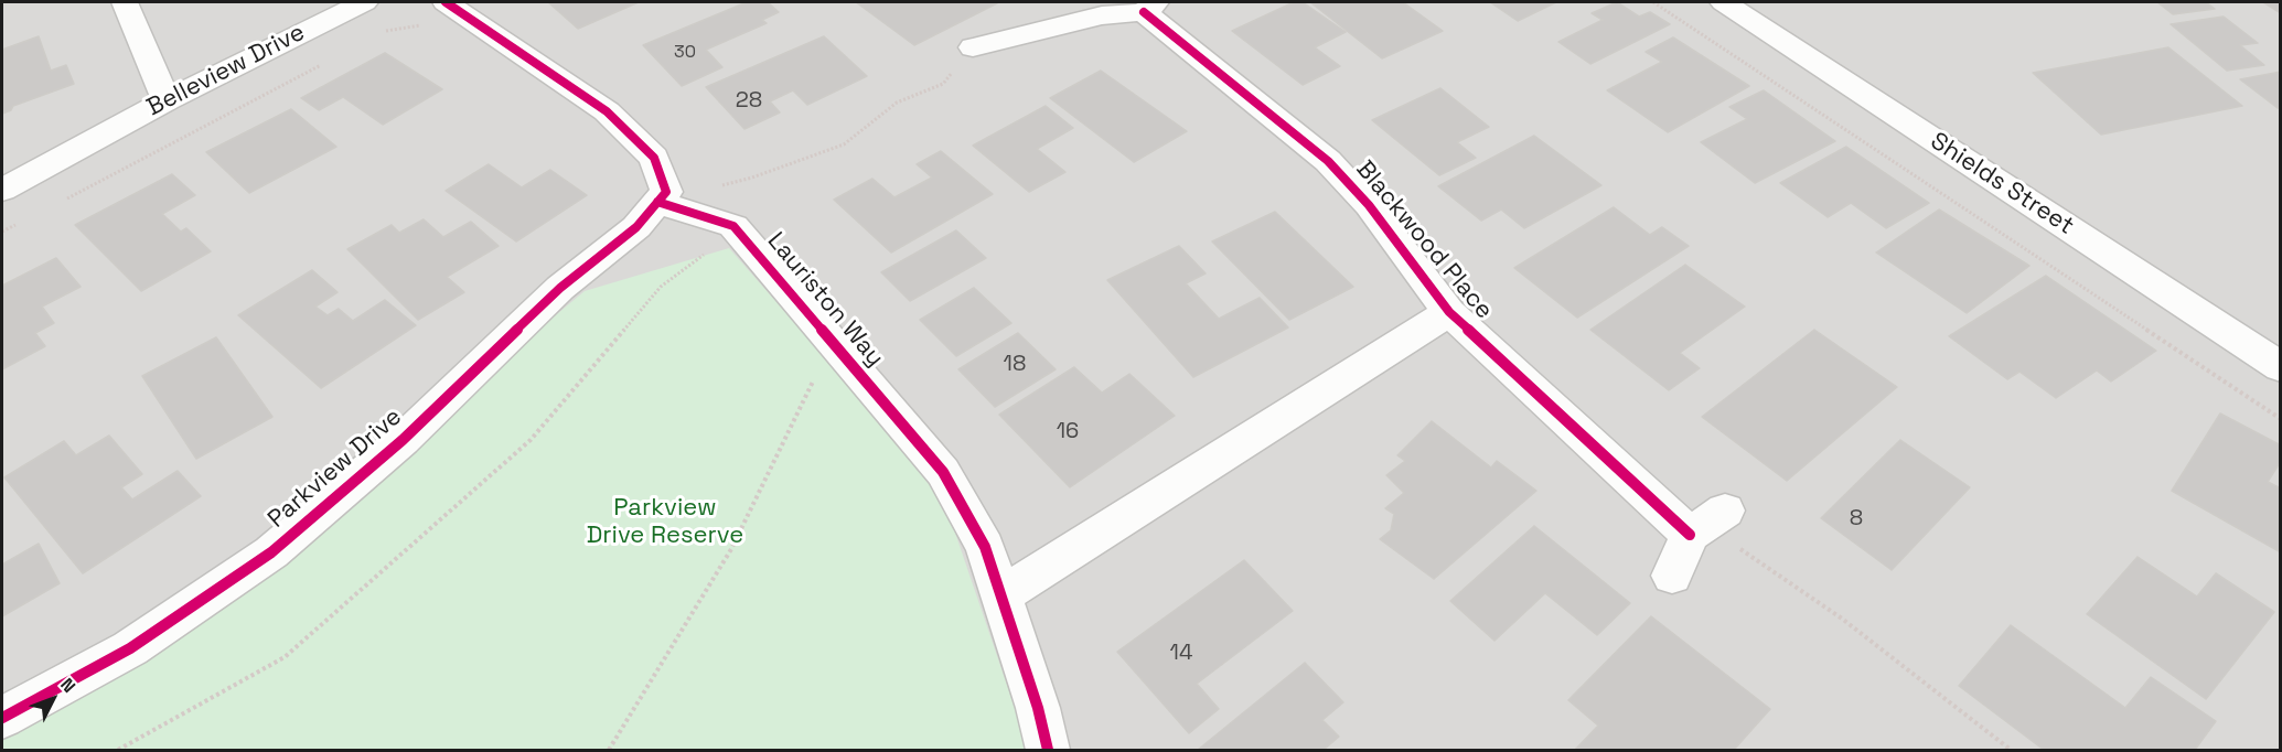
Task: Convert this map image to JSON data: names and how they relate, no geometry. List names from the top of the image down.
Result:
{
  "streets": {
    "street": [
      "Belleview Drive",
      "Shields Street",
      "Blackwood Place",
      "Lauriston Way",
      "Parkview Drive"
    ]
  },
  "crossings": [
    ["Blackwood Place", "Lauriston Way"],
    ["Lauriston Way", "Parkview Drive"]
  ],
  "parks": ["Parkview Drive Reserve"],
  "house_numbers": [
    "30",
    "28",
    "18",
    "16",
    "8",
    "14"
  ],
  "north": "top right"
}
